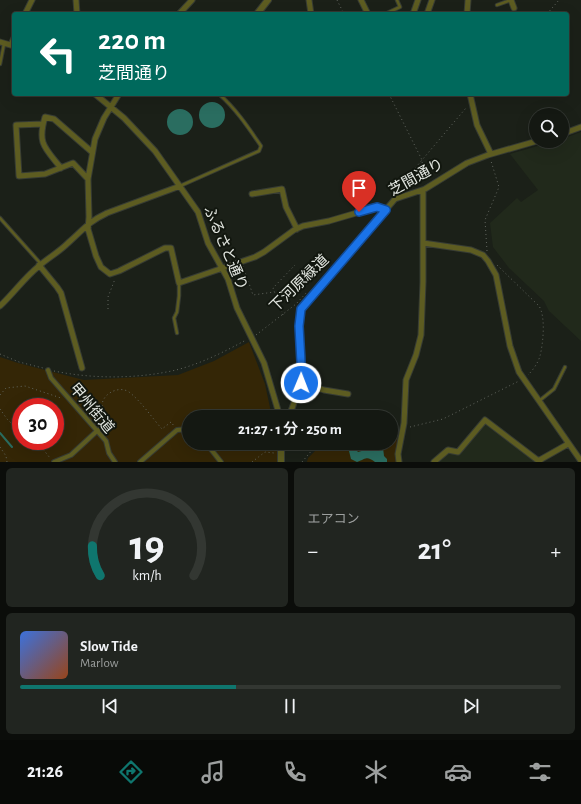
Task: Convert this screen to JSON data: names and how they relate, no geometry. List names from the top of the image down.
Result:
{
  "streets": {
    "street": ["芝間通り", "ふるさと通り", "甲州街道"],
    "path": ["下河原緑道"]
  },
  "crossings": [
    ["芝間通り", "ふるさと通り"],
    ["ふるさと通り", "下河原緑道"]
  ],
  "page": {
    "turn": ["220 m", "芝間通り"],
    "limit": "30",
    "trip": "21:27 · 1 分 · 250 m",
    "tile": "エアコン",
    "heat": ["−", "21°", "+"],
    "song": ["Slow Tide", "Marlow"],
    "tabs": "21:26",
    "gauge": ["19", "km/h"]
  }
}
